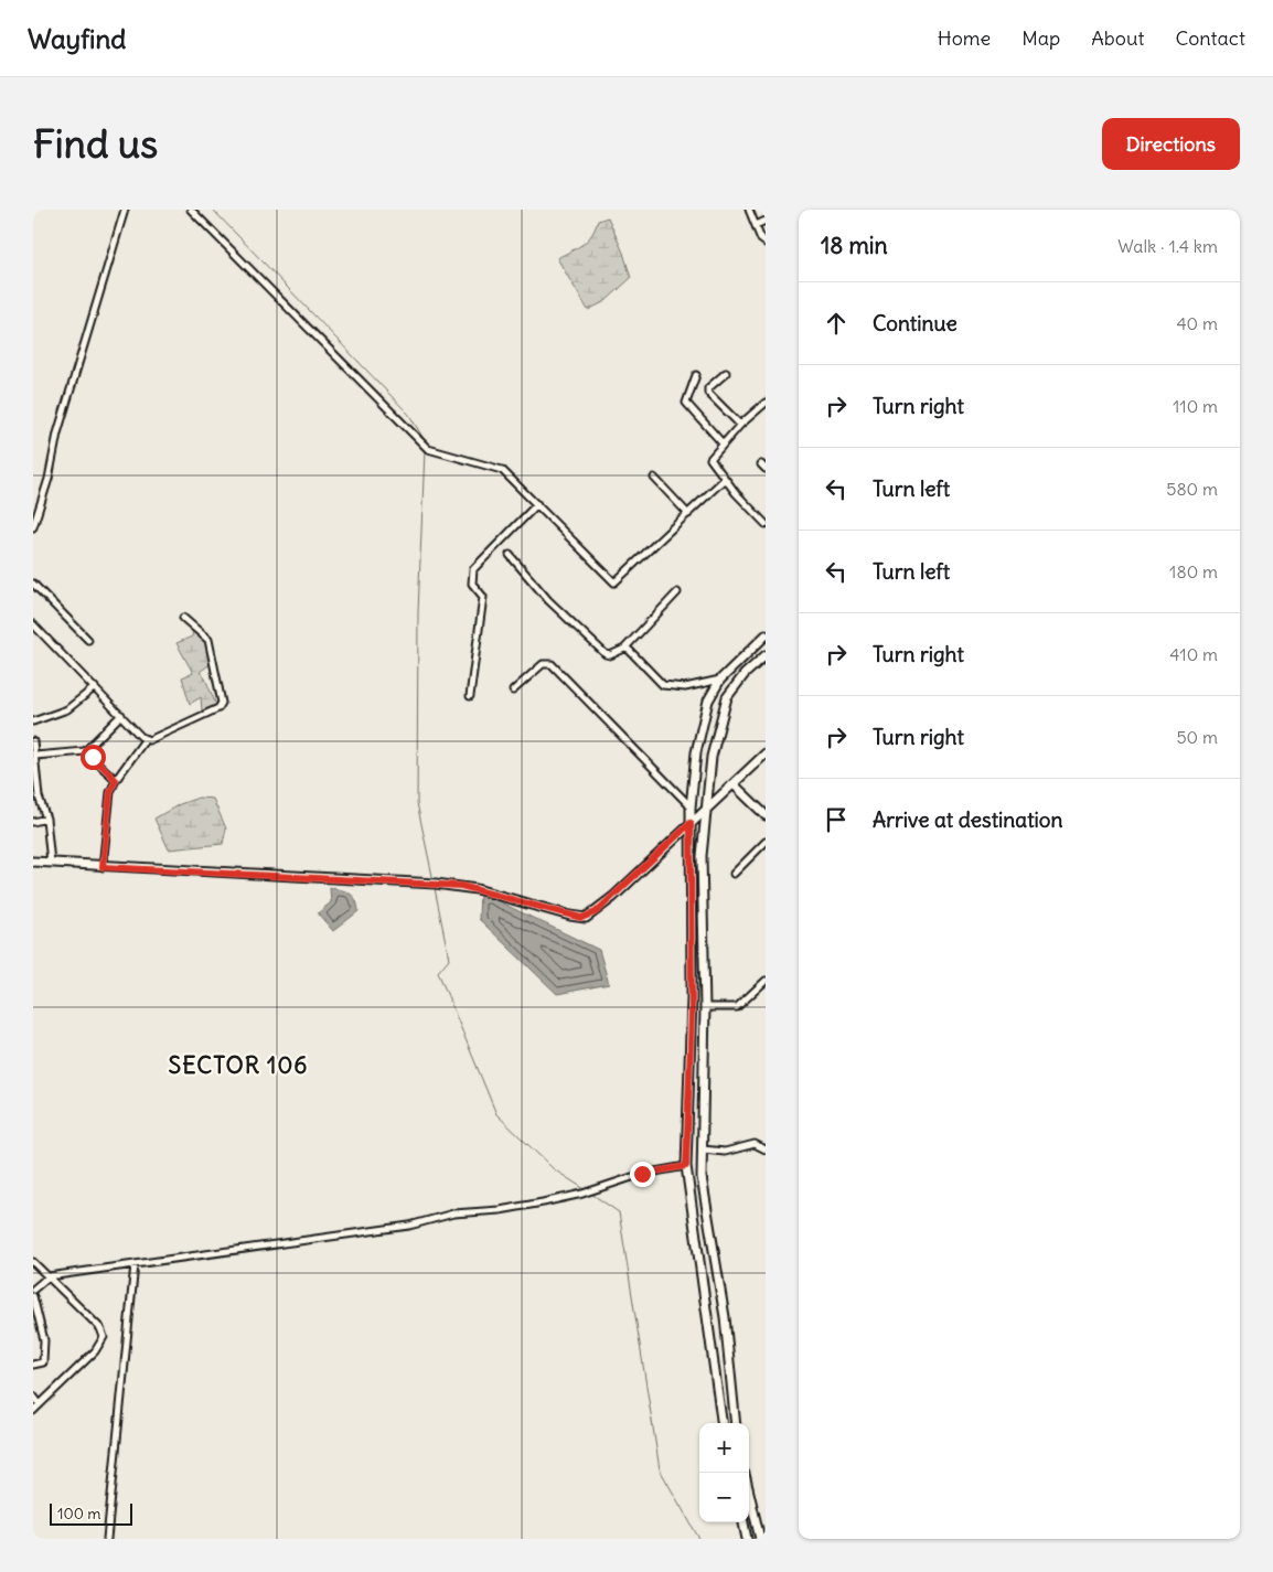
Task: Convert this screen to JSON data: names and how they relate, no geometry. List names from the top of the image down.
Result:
{
  "districts": ["SECTOR 106"],
  "scale_bar": "100 m",
  "page": {
    "header": "Wayfind",
    "nav": [
      "Home",
      "Map",
      "About",
      "Contact"
    ],
    "buttons": "Directions",
    "title": "Find us",
    "heading": ["18 min", "Walk · 1.4 km"],
    "list": [
      ["Continue", "40 m"],
      ["Turn right", "110 m"],
      ["Turn left", "580 m"],
      ["Turn left", "180 m"],
      ["Turn right", "410 m"],
      ["Turn right", "50 m"],
      "Arrive at destination"
    ],
    "map_buttons": ["+", "−"],
    "scale": "100 m"
  }
}
